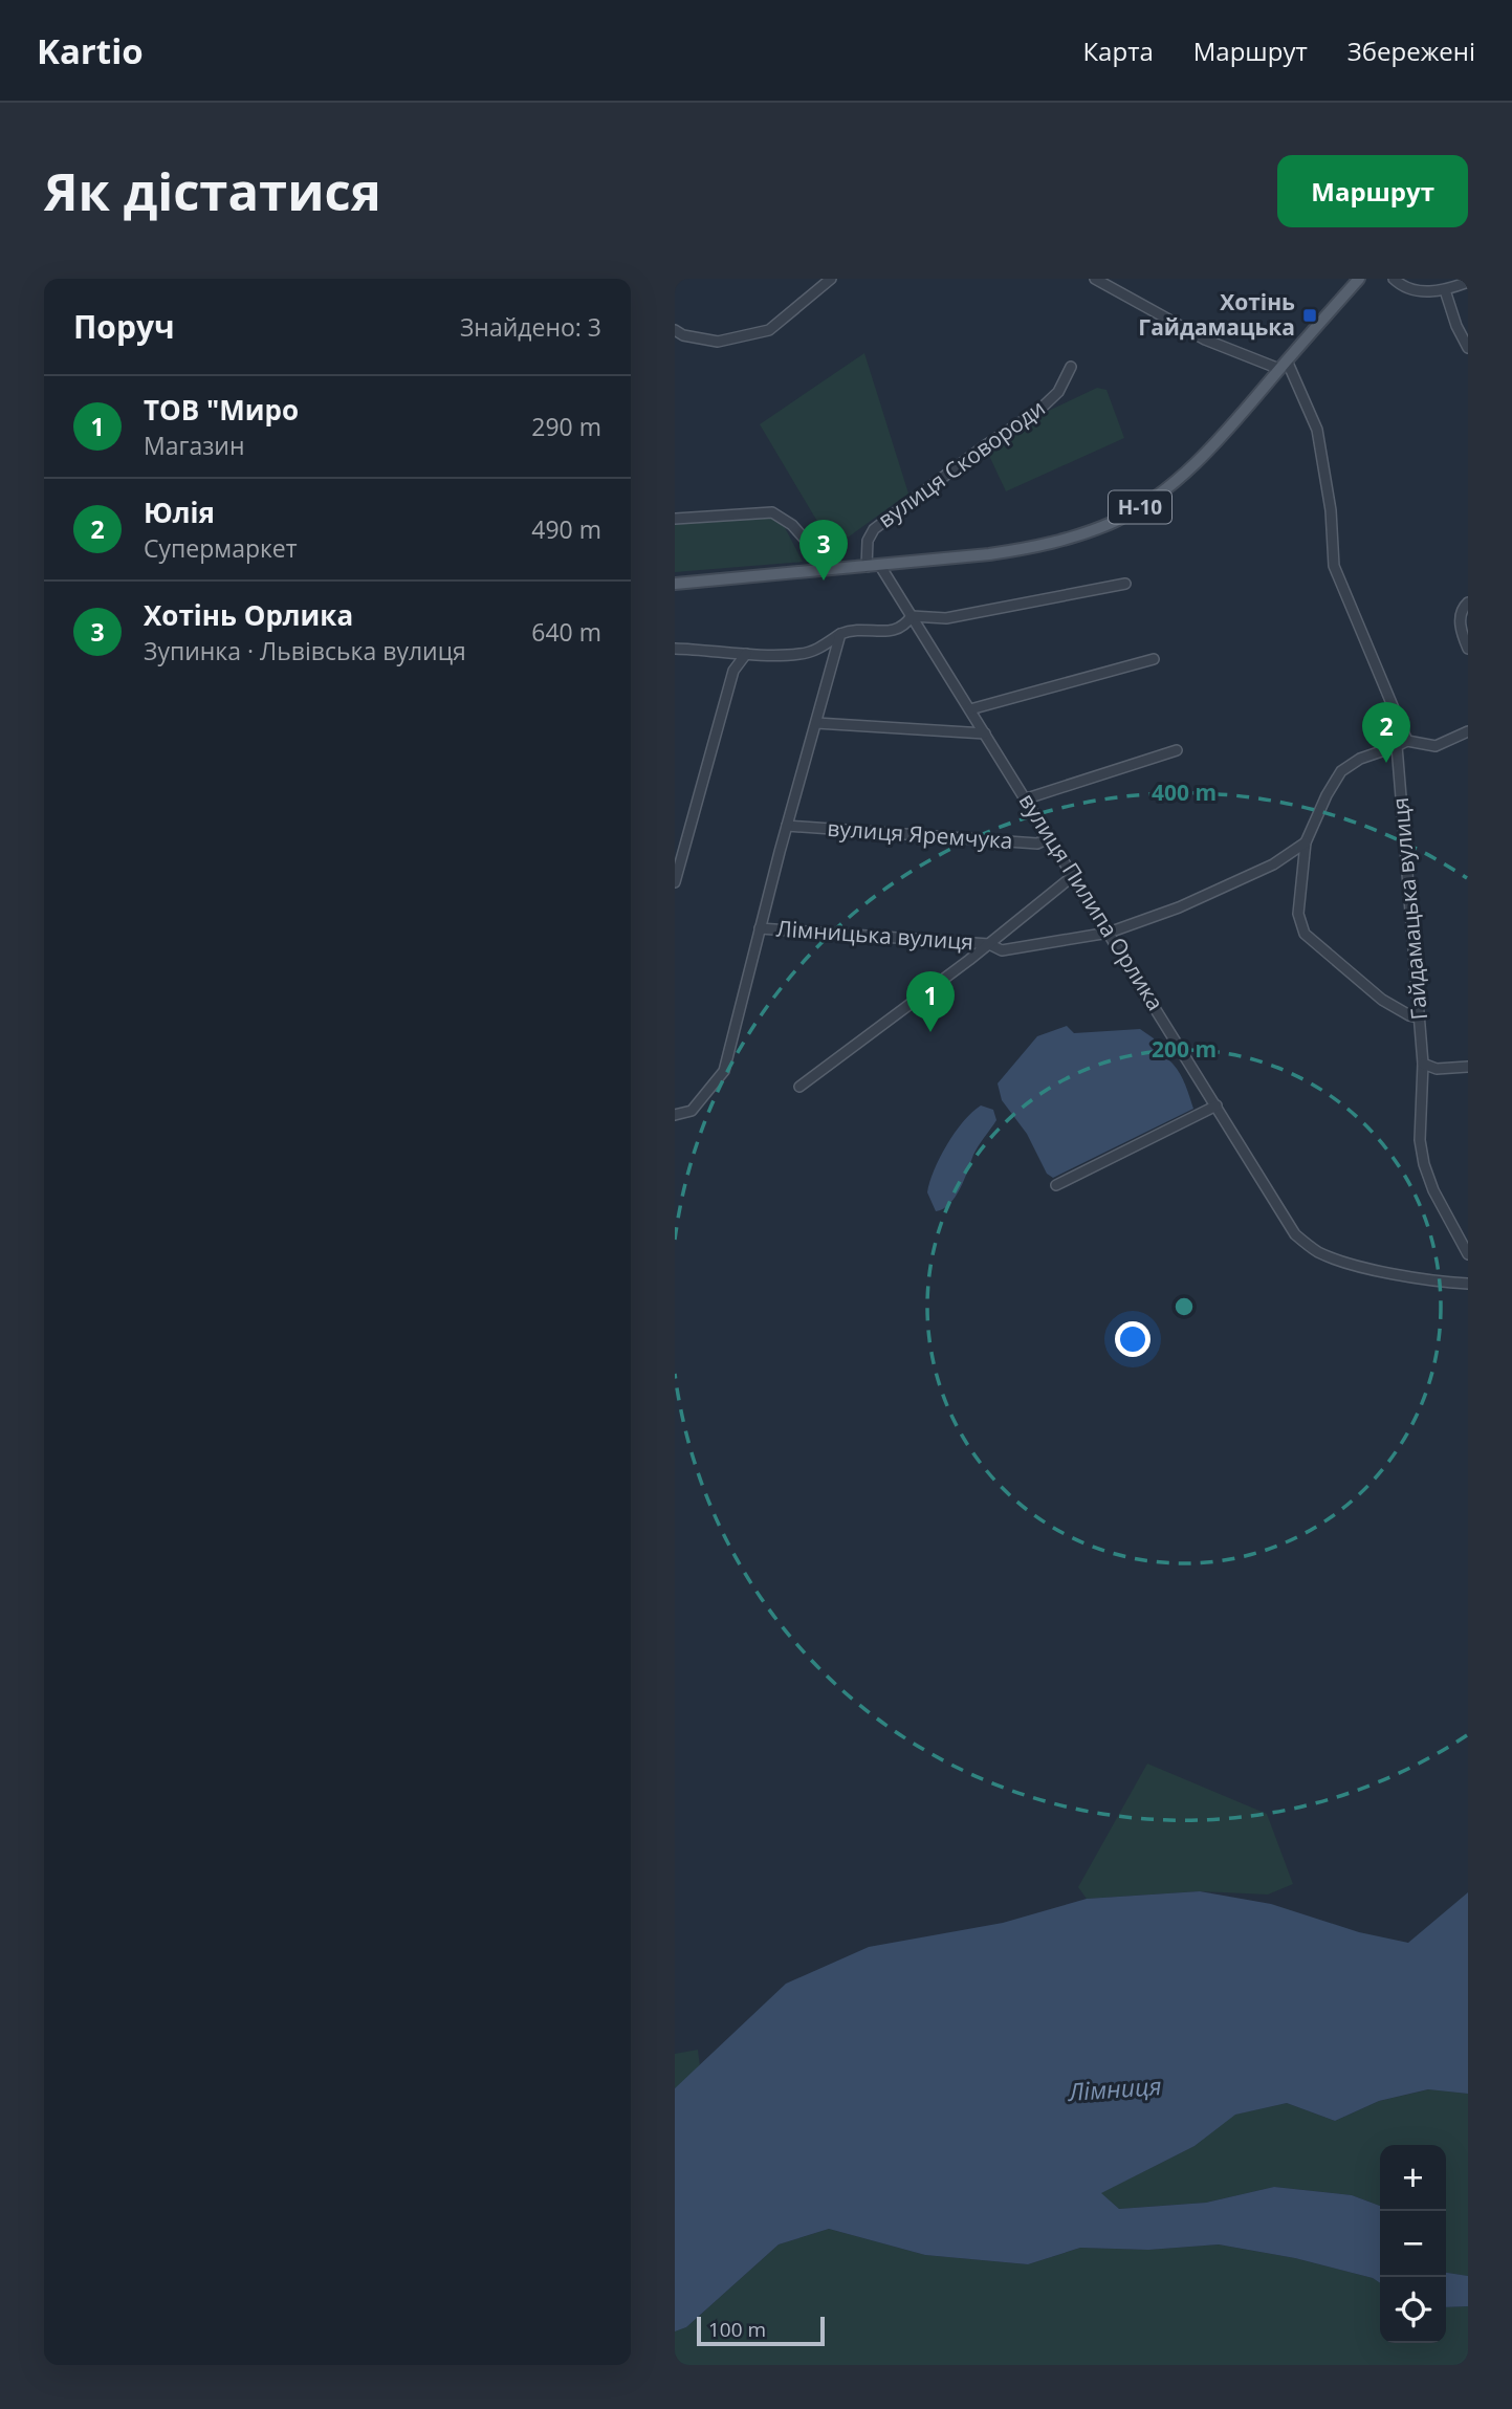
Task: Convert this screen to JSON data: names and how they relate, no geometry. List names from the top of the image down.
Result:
{
  "streets": {
    "main road": ["Н-10"],
    "street": [
      "вулиця Сковороди",
      "вулиця Яремчука",
      "вулиця Пилипа Орлика",
      "Гайдамацька вулиця",
      "Лімницька вулиця"
    ]
  },
  "crossings": [
    ["вулиця Сковороди", "Н-10"],
    ["Н-10", "вулиця Пилипа Орлика"],
    ["вулиця Яремчука", "вулиця Пилипа Орлика"],
    ["вулиця Пилипа Орлика", "Лімницька вулиця"]
  ],
  "water": ["Лімниця"],
  "places": {
    "transit": ["Хотінь Гайдамацька"]
  },
  "scale_bar": "100 m",
  "page": {
    "header": "Kartio",
    "nav": ["Карта", "Маршрут", "Збережені"],
    "buttons": "Маршрут",
    "title": "Як дістатися",
    "heading": ["Поруч", "Знайдено: 3"],
    "list": [
      {
        "mark": "1",
        "name": "ТОВ \"Миро",
        "note": "Магазин",
        "value": "290 m"
      },
      {
        "mark": "2",
        "name": "Юлія",
        "note": "Супермаркет",
        "value": "490 m"
      },
      {
        "mark": "3",
        "name": "Хотінь Орлика",
        "note": "Зупинка · Львівська вулиця",
        "value": "640 m"
      }
    ],
    "pins": ["3", "2", "1"],
    "map_buttons": ["+", "−"],
    "scale": "100 m"
  },
  "rings": ["400 m", "200 m"]
}
